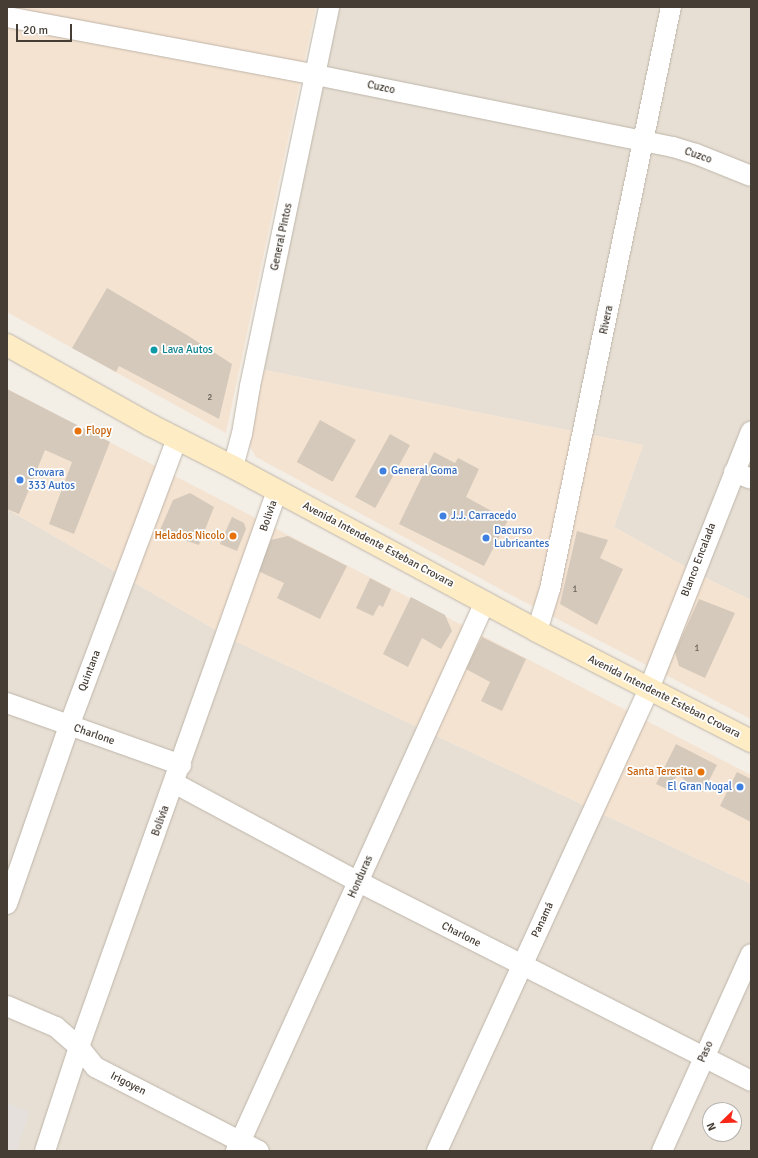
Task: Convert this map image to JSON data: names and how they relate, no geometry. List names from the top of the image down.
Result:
{
  "streets": {
    "main road": ["Avenida Intendente Esteban Crovara"],
    "street": [
      "Cuzco",
      "General Pintos",
      "Rivera",
      "Bolivia",
      "Blanco Encalada",
      "Quintana",
      "Charlone",
      "Honduras",
      "Panamá",
      "Paso",
      "Irigoyen"
    ]
  },
  "crossings": [
    ["Cuzco", "General Pintos"],
    ["Cuzco", "Rivera"],
    ["General Pintos", "Avenida Intendente Esteban Crovara"],
    ["Rivera", "Avenida Intendente Esteban Crovara"],
    ["Bolivia", "Avenida Intendente Esteban Crovara"],
    ["Bolivia", "Charlone"],
    ["Bolivia", "Irigoyen"],
    ["Avenida Intendente Esteban Crovara", "Blanco Encalada"],
    ["Avenida Intendente Esteban Crovara", "Quintana"],
    ["Avenida Intendente Esteban Crovara", "Honduras"],
    ["Avenida Intendente Esteban Crovara", "Panamá"],
    ["Blanco Encalada", "Panamá"],
    ["Quintana", "Charlone"],
    ["Charlone", "Honduras"],
    ["Charlone", "Panamá"],
    ["Charlone", "Paso"],
    ["Honduras", "Irigoyen"]
  ],
  "places": [
    "Lava Autos",
    "Flopy",
    "General Goma",
    "Crovara 333 Autos",
    "J.J. Carracedo",
    "Helados Nicolo",
    "Dacurso Lubricantes",
    "Santa Teresita",
    "El Gran Nogal"
  ],
  "house_numbers": ["2", "1", "1"],
  "scale_bar": "20 m",
  "north": "bottom left"
}
